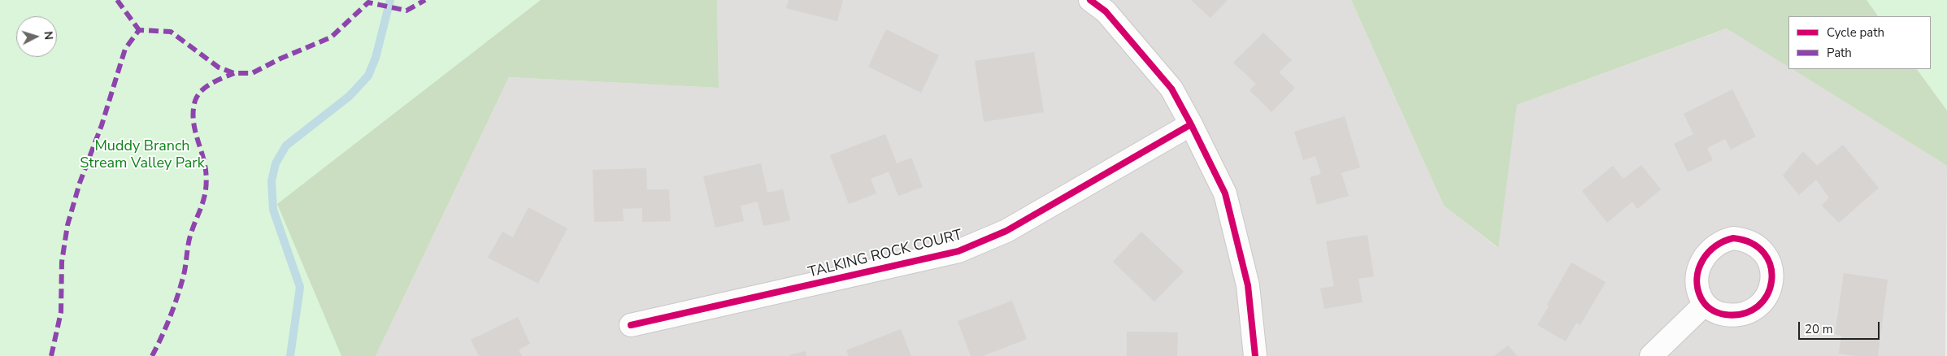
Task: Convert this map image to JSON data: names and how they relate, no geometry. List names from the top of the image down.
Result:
{
  "streets": {
    "street": ["TALKING ROCK COURT"]
  },
  "parks": ["Muddy Branch Stream Valley Park"],
  "legend": ["Cycle path", "Path"],
  "scale_bar": "20 m",
  "north": "right"
}
